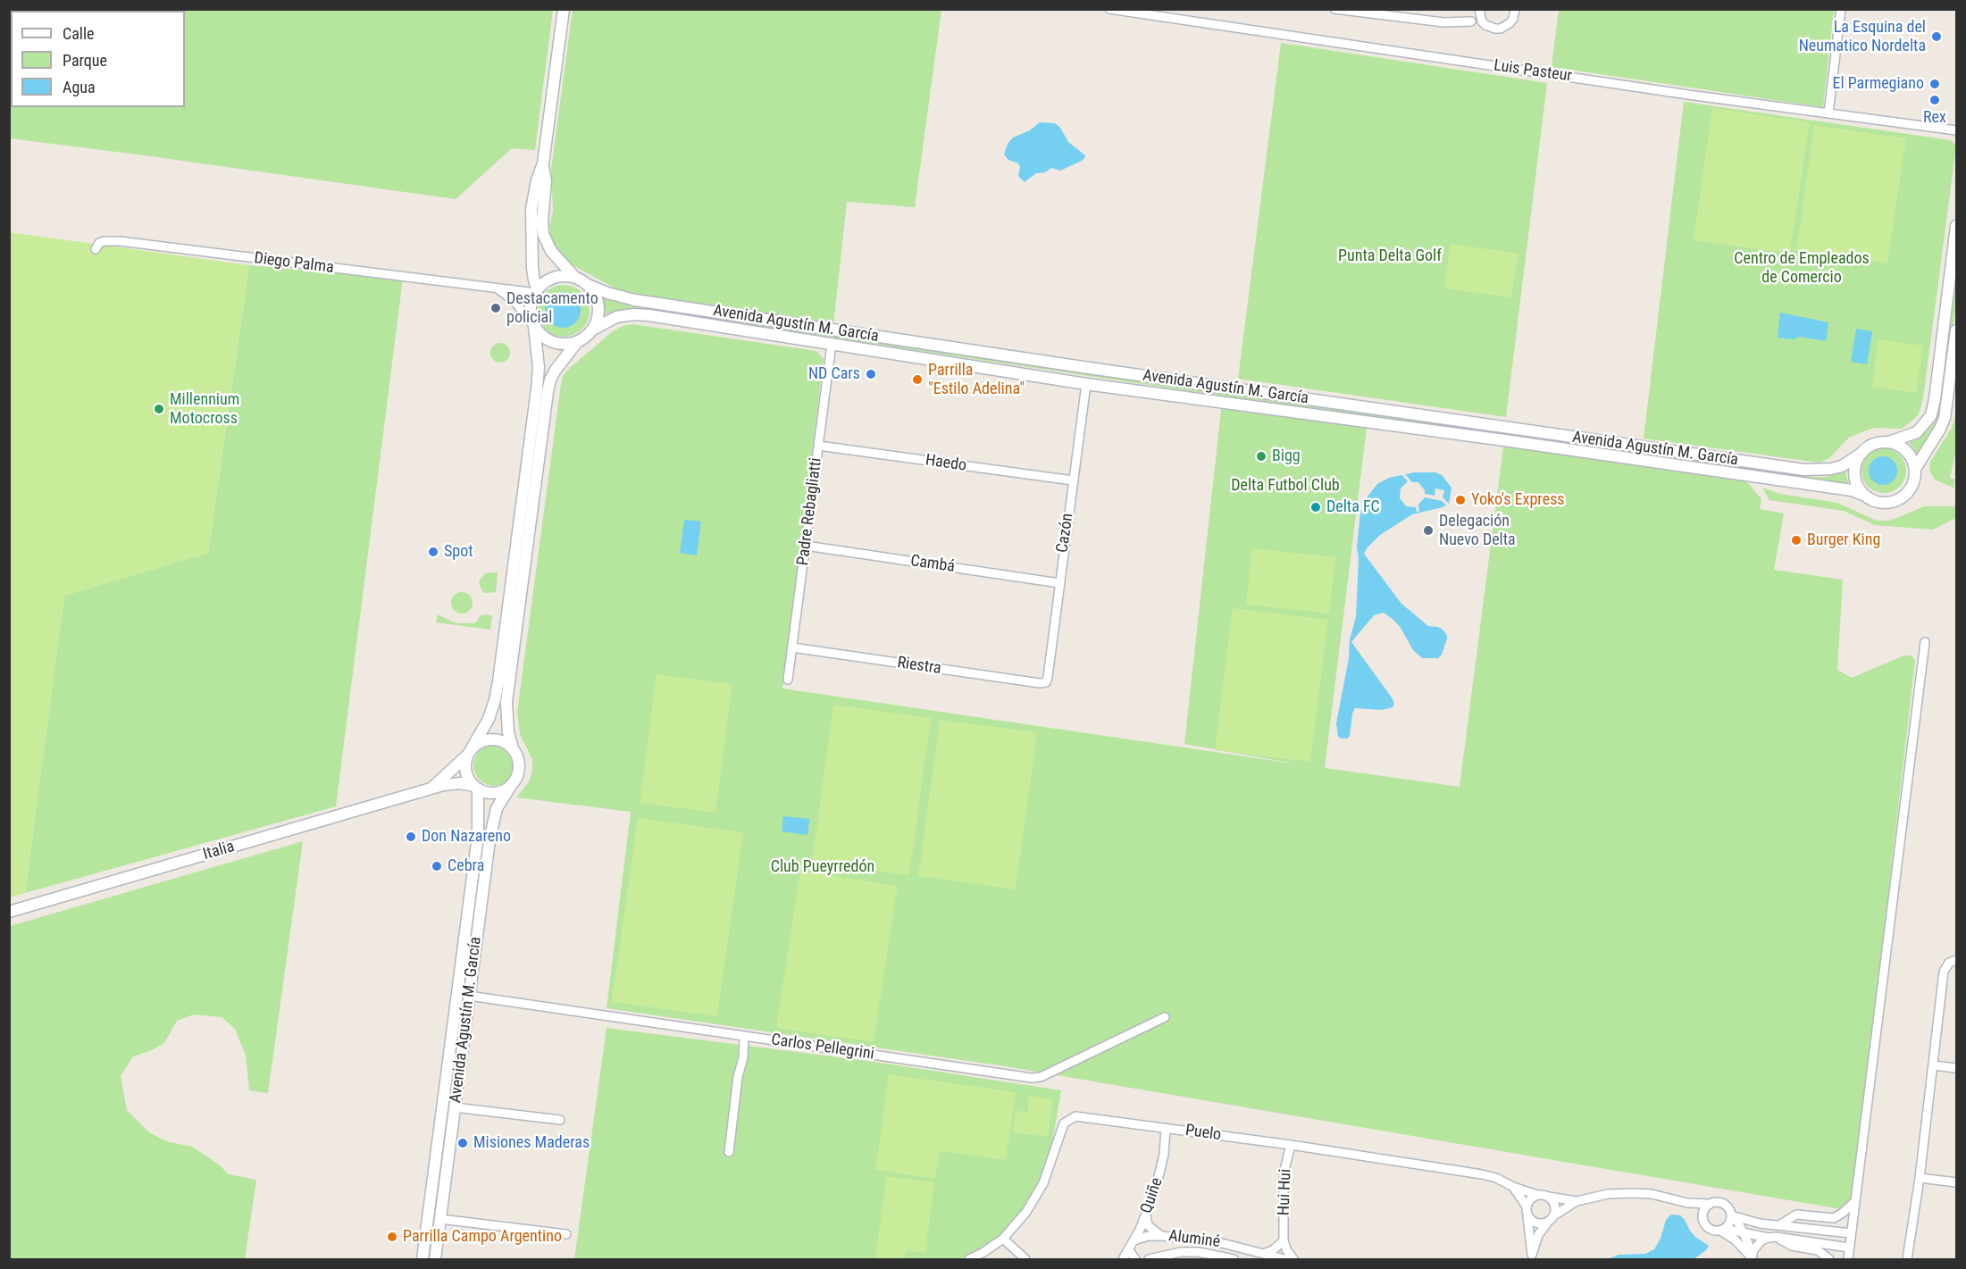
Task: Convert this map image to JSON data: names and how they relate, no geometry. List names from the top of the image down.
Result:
{
  "streets": {
    "main road": ["Avenida Agustín M. García", "Italia"],
    "street": [
      "Luis Pasteur",
      "Diego Palma",
      "Haedo",
      "Padre Rebagliatti",
      "Cazón",
      "Cambá",
      "Riestra",
      "Carlos Pellegrini",
      "Puelo",
      "Hui Hui",
      "Quiñe",
      "Aluminé"
    ]
  },
  "crossings": [
    ["Diego Palma", "Avenida Agustín M. García"],
    ["Avenida Agustín M. García", "Padre Rebagliatti"],
    ["Avenida Agustín M. García", "Cazón"],
    ["Avenida Agustín M. García", "Italia"],
    ["Avenida Agustín M. García", "Carlos Pellegrini"],
    ["Haedo", "Padre Rebagliatti"],
    ["Haedo", "Cazón"],
    ["Padre Rebagliatti", "Cambá"],
    ["Padre Rebagliatti", "Riestra"],
    ["Cazón", "Cambá"],
    ["Cazón", "Riestra"],
    ["Puelo", "Hui Hui"],
    ["Puelo", "Quiñe"],
    ["Quiñe", "Aluminé"]
  ],
  "parks": [
    "Punta Delta Golf",
    "Centro de Empleados de Comercio",
    "Delta Futbol Club",
    "Club Pueyrredón"
  ],
  "places": [
    "La Esquina del Neumatico Nordelta",
    "El Parmegiano",
    "Rex",
    "Destacamento policial",
    "ND Cars",
    "Parrilla \"Estilo Adelina\"",
    "Millennium Motocross",
    "Bigg",
    "Yoko's Express",
    "Delta FC",
    "Delegación Nuevo Delta",
    "Burger King",
    "Spot",
    "Don Nazareno",
    "Cebra",
    "Misiones Maderas",
    "Parrilla Campo Argentino"
  ],
  "legend": ["Calle", "Parque", "Agua"]
}
